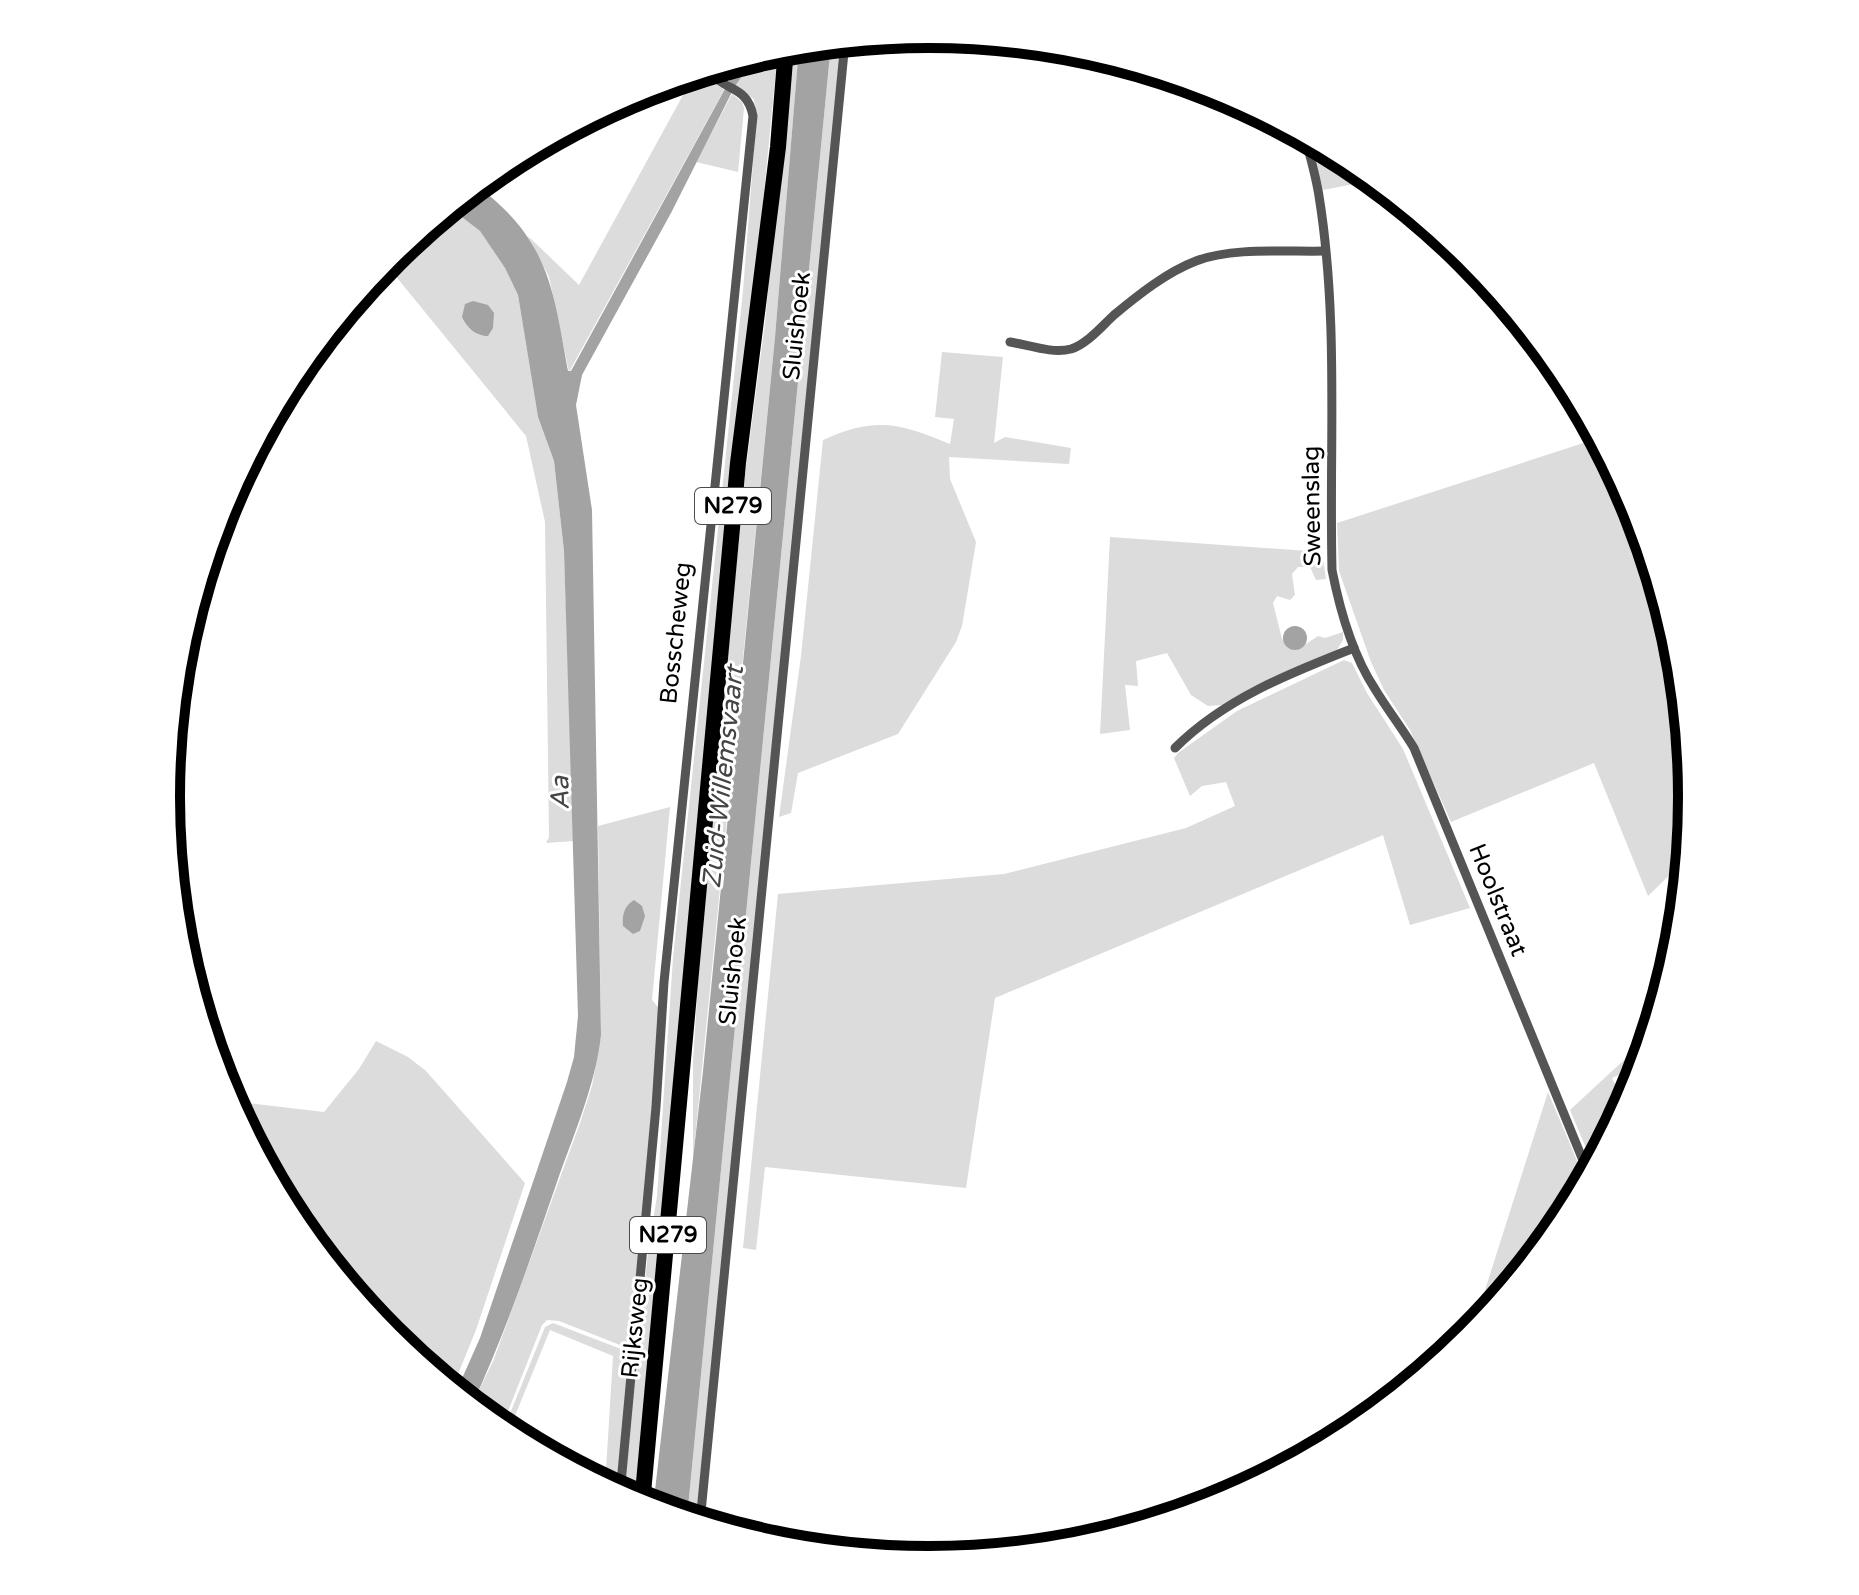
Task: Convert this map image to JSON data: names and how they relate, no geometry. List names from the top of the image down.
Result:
{
  "streets": {
    "main road": ["N279", "Bosscheweg", "Rijksweg"],
    "street": ["Sluishoek", "Sweenslag", "Hoolstraat"]
  },
  "crossings": [
    ["Sweenslag", "Hoolstraat"],
    ["Bosscheweg", "Rijksweg"]
  ],
  "water": ["Zuid-Willemsvaart", "Aa"]
}
